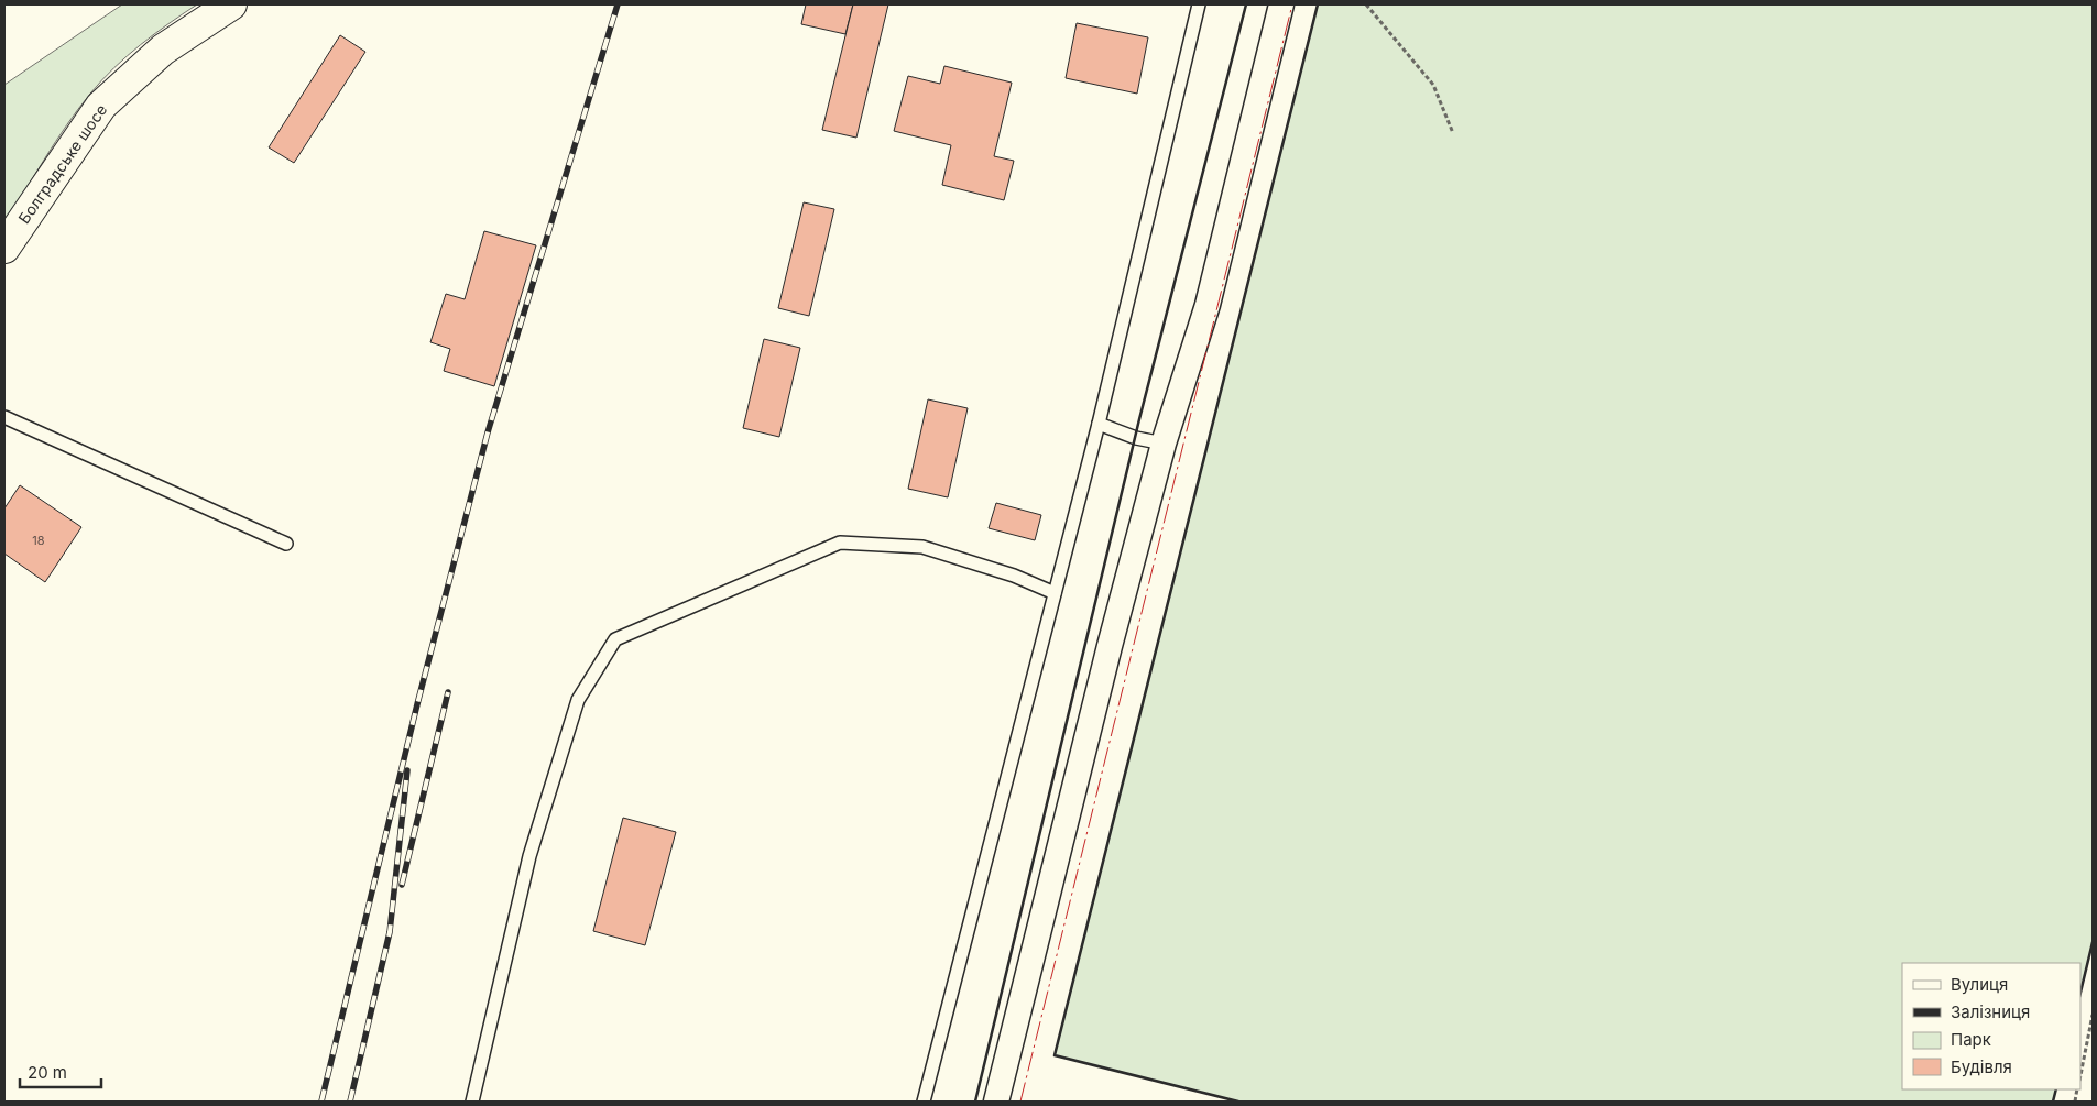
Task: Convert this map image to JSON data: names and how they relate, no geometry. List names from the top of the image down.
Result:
{
  "streets": {
    "main road": ["Болградське шосе"]
  },
  "house_numbers": ["18"],
  "legend": [
    "Вулиця",
    "Залізниця",
    "Парк",
    "Будівля"
  ],
  "scale_bar": "20 m"
}
